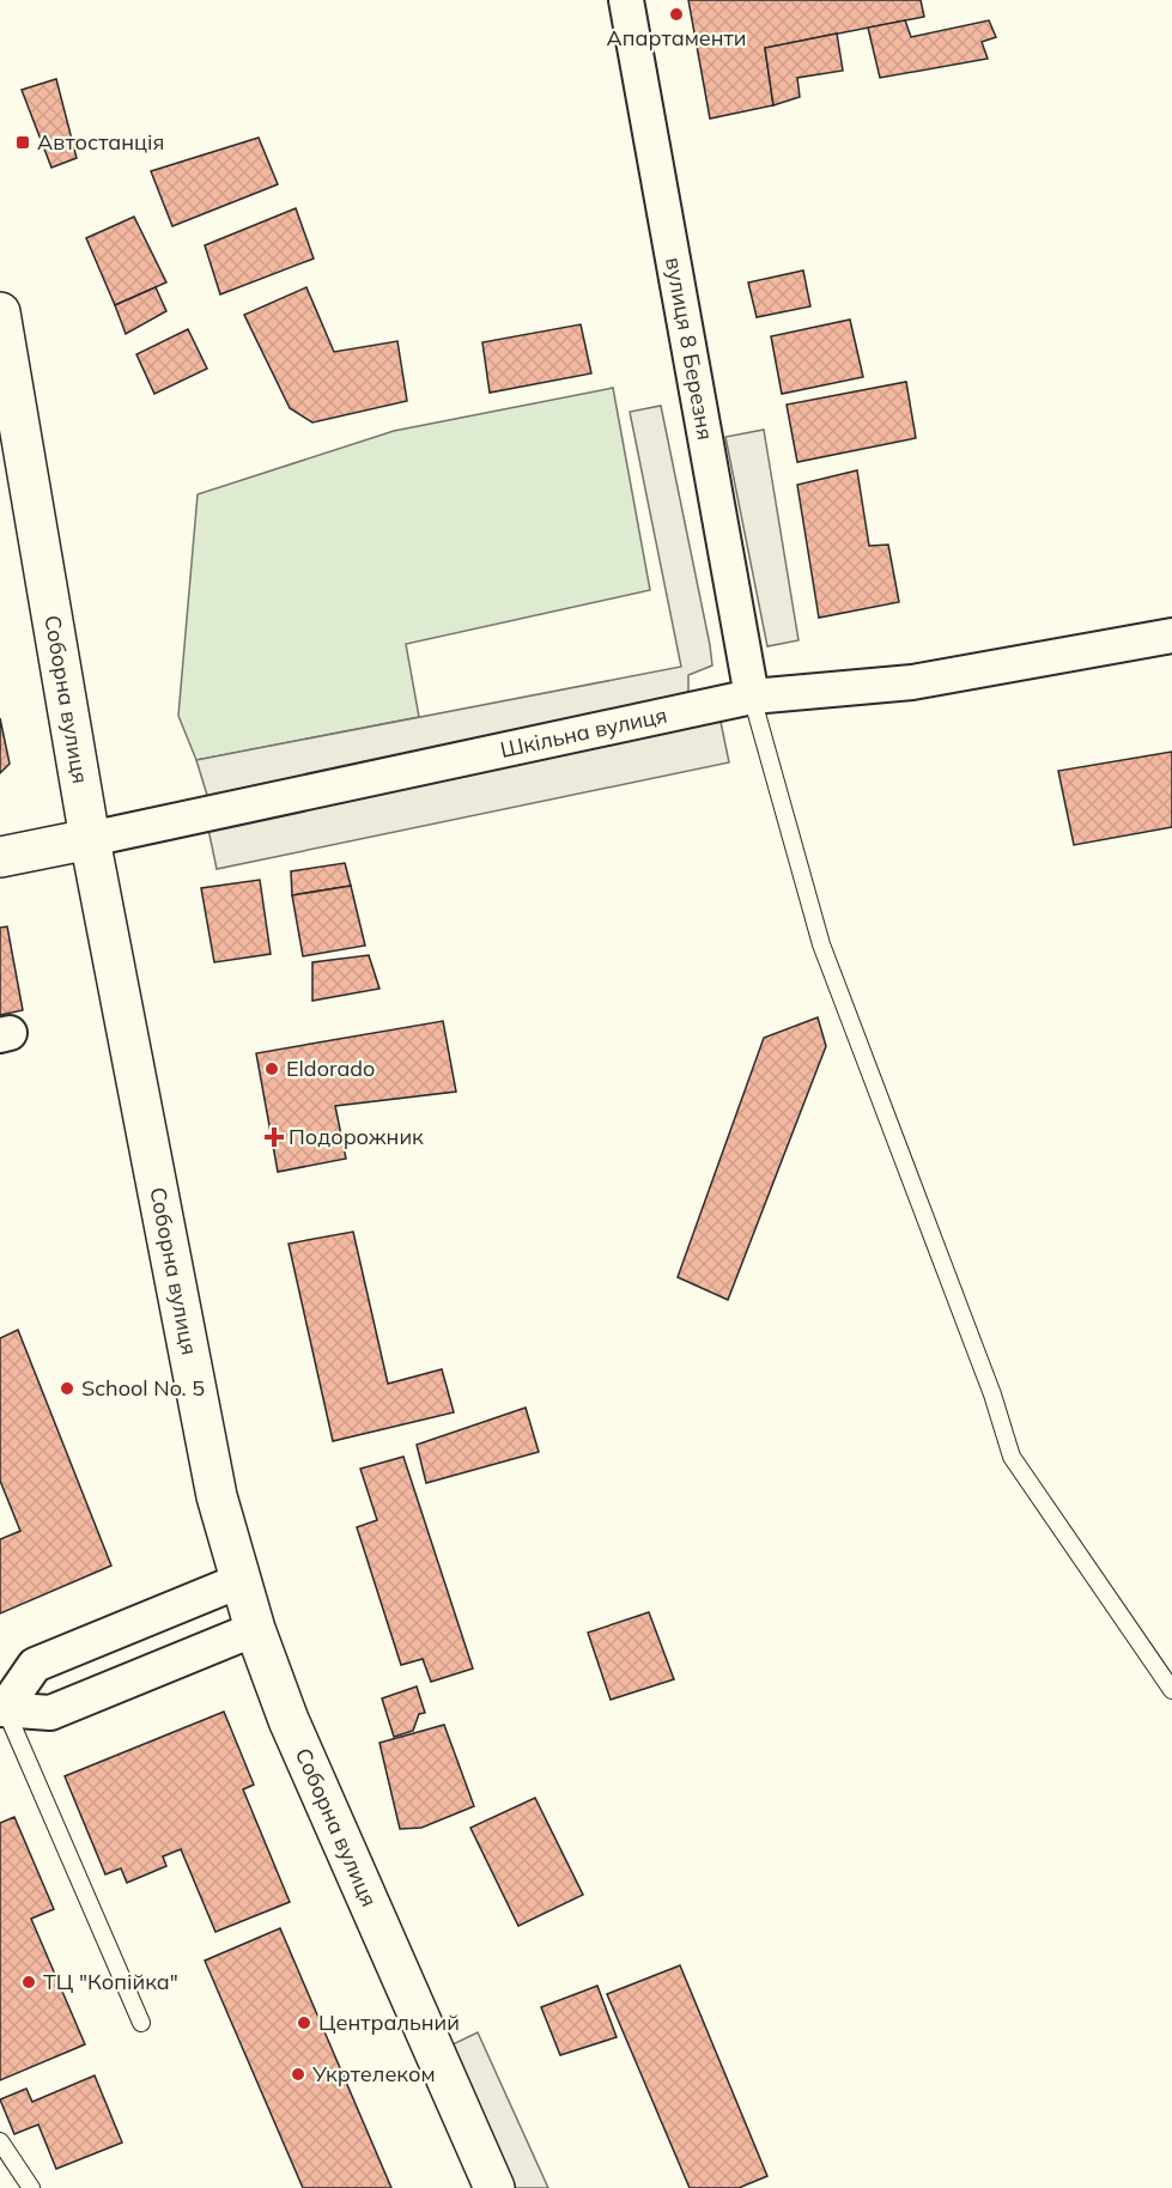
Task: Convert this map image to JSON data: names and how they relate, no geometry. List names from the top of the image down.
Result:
{
  "streets": {
    "main road": ["Соборна вулиця", "Шкільна вулиця"],
    "street": ["вулиця 8 Березня"]
  },
  "crossings": [
    ["вулиця 8 Березня", "Шкільна вулиця"],
    ["Соборна вулиця", "Шкільна вулиця"]
  ],
  "places": {
    "other": [
      "Апартаменти",
      "Eldorado",
      "School No. 5",
      "ТЦ \"Копійка\"",
      "Центральний",
      "Укртелеком"
    ],
    "transit": ["Автостанція"],
    "health": ["Подорожник"]
  }
}
